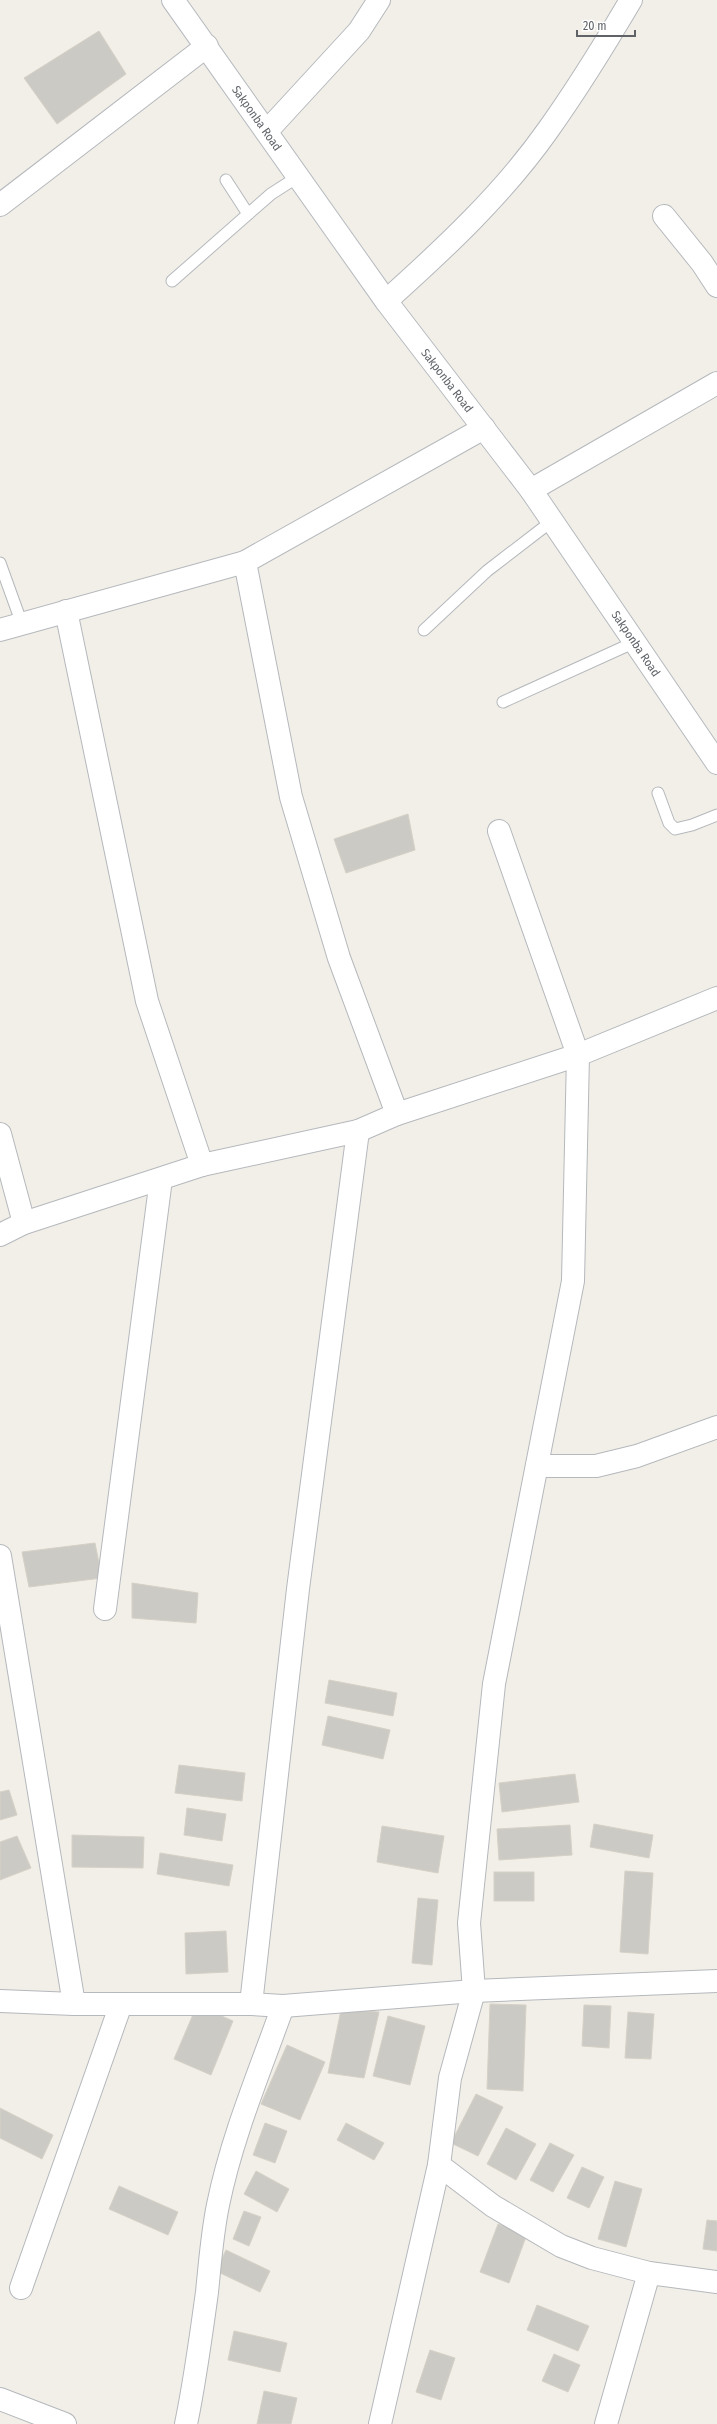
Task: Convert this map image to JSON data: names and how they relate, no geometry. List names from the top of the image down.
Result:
{
  "streets": {
    "street": ["Sakponba Road"]
  },
  "scale_bar": "20 m"
}
